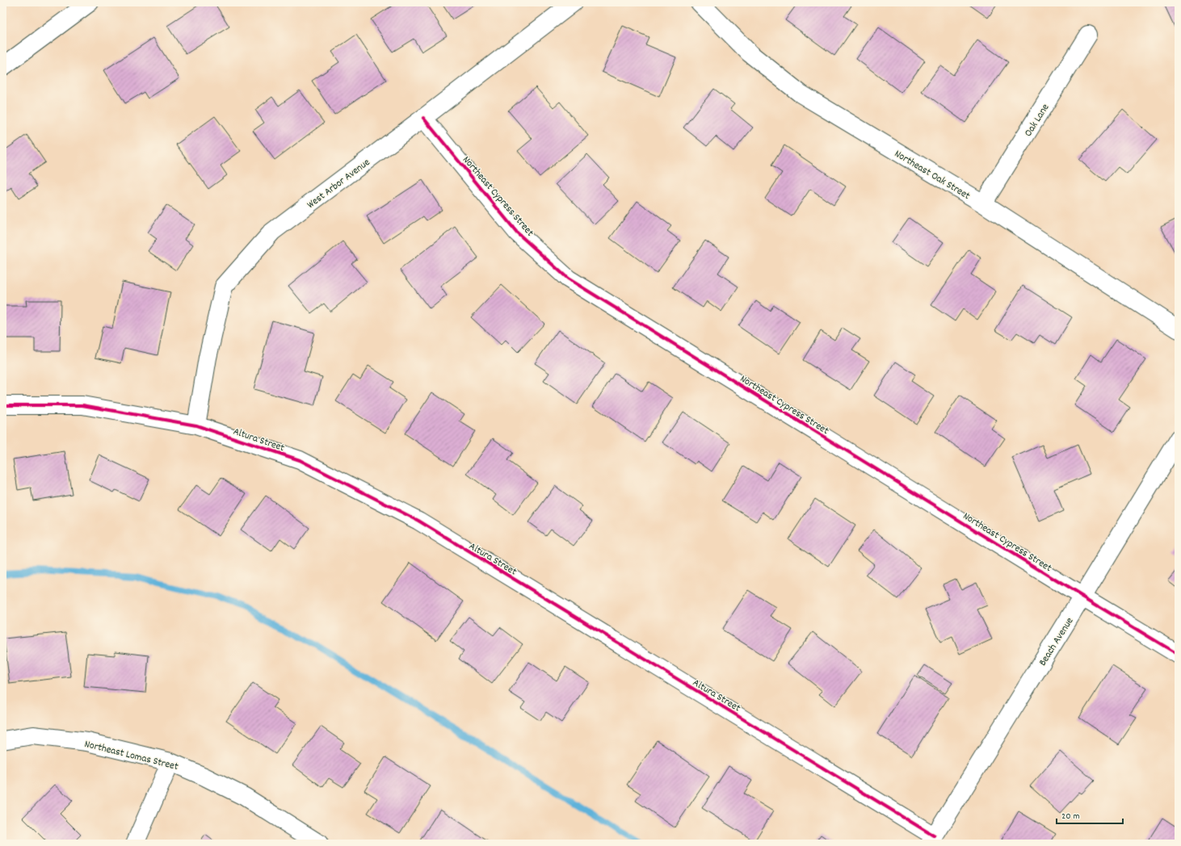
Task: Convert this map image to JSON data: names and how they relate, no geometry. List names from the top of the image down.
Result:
{
  "streets": {
    "street": [
      "Oak Lane",
      "Northeast Oak Street",
      "West Arbor Avenue",
      "Northeast Cypress Street",
      "Altura Street",
      "Beach Avenue",
      "Northeast Lomas Street"
    ]
  },
  "crossings": [
    ["Oak Lane", "Northeast Oak Street"],
    ["West Arbor Avenue", "Northeast Cypress Street"],
    ["West Arbor Avenue", "Altura Street"],
    ["Northeast Cypress Street", "Beach Avenue"],
    ["Altura Street", "Beach Avenue"]
  ],
  "scale_bar": "20 m"
}
